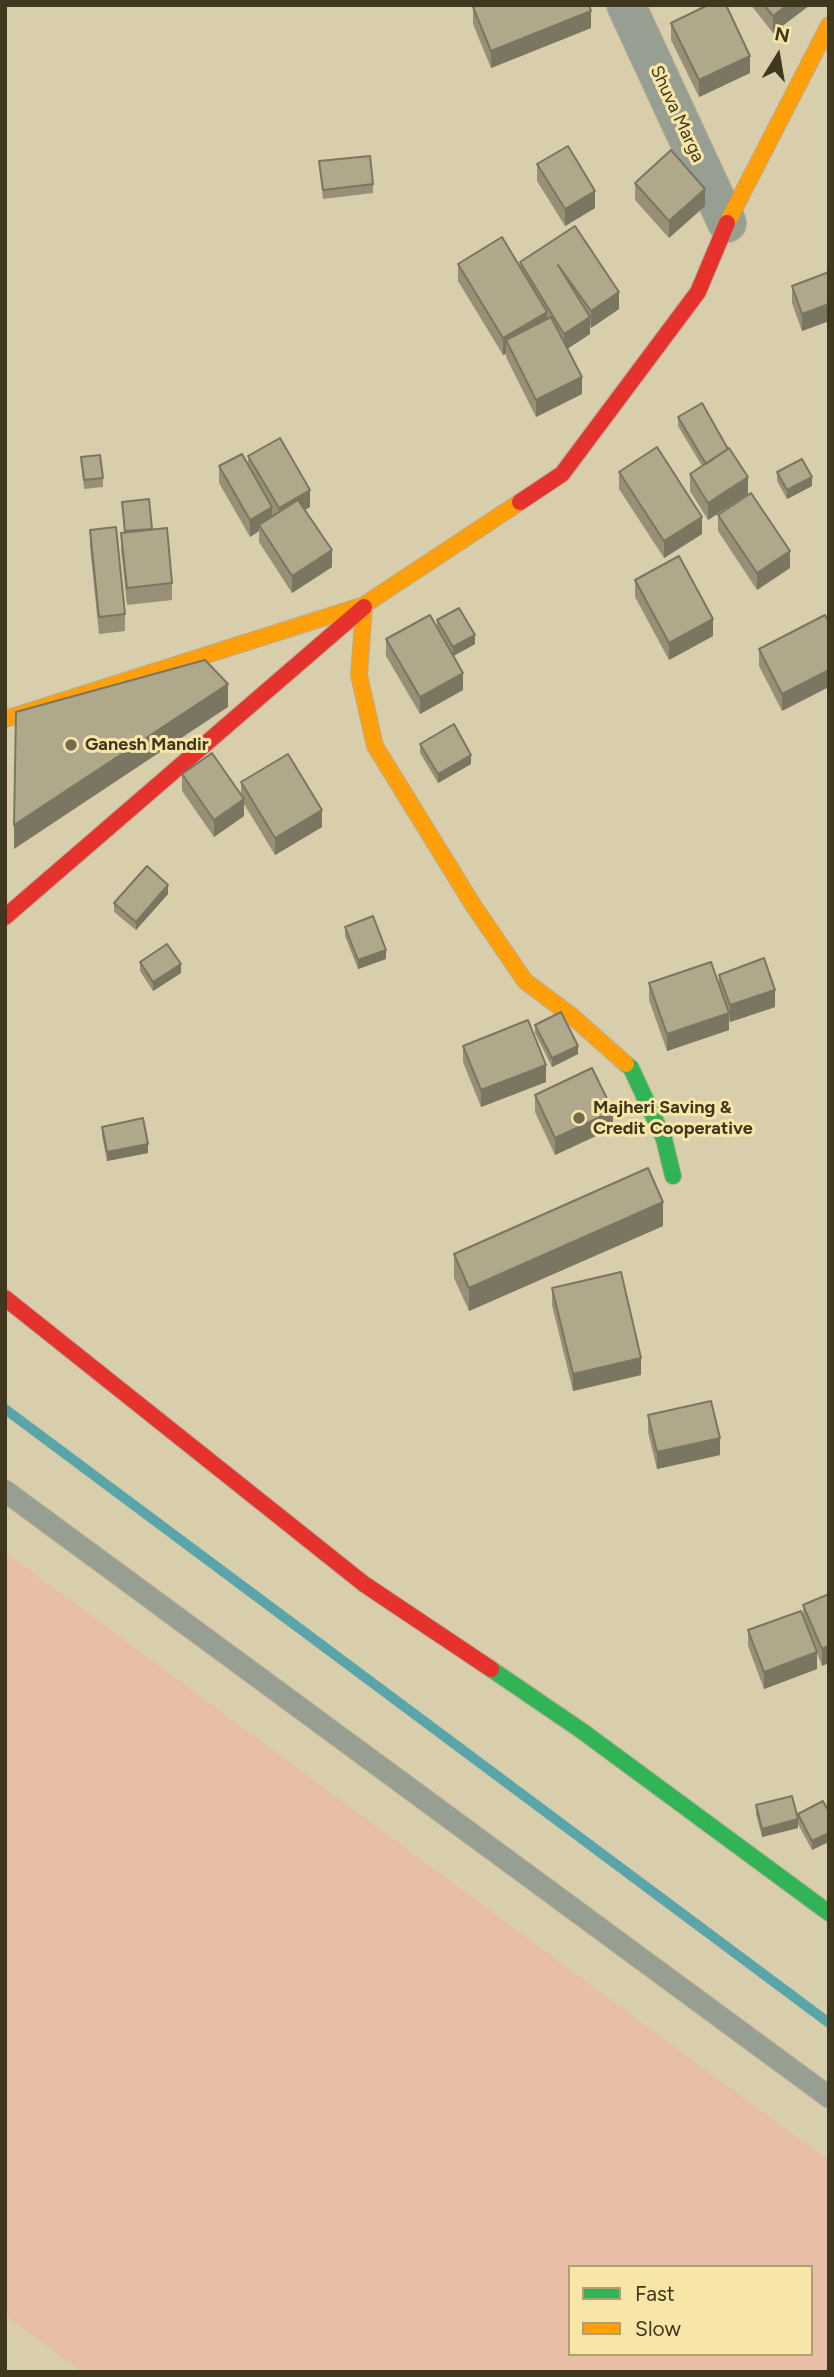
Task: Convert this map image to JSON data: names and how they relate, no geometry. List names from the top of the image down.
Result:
{
  "streets": {
    "street": ["Shuva Marga"]
  },
  "places": ["Ganesh Mandir", "Majheri Saving & Credit Cooperative"],
  "legend": ["Fast", "Slow"],
  "north": "top"
}
